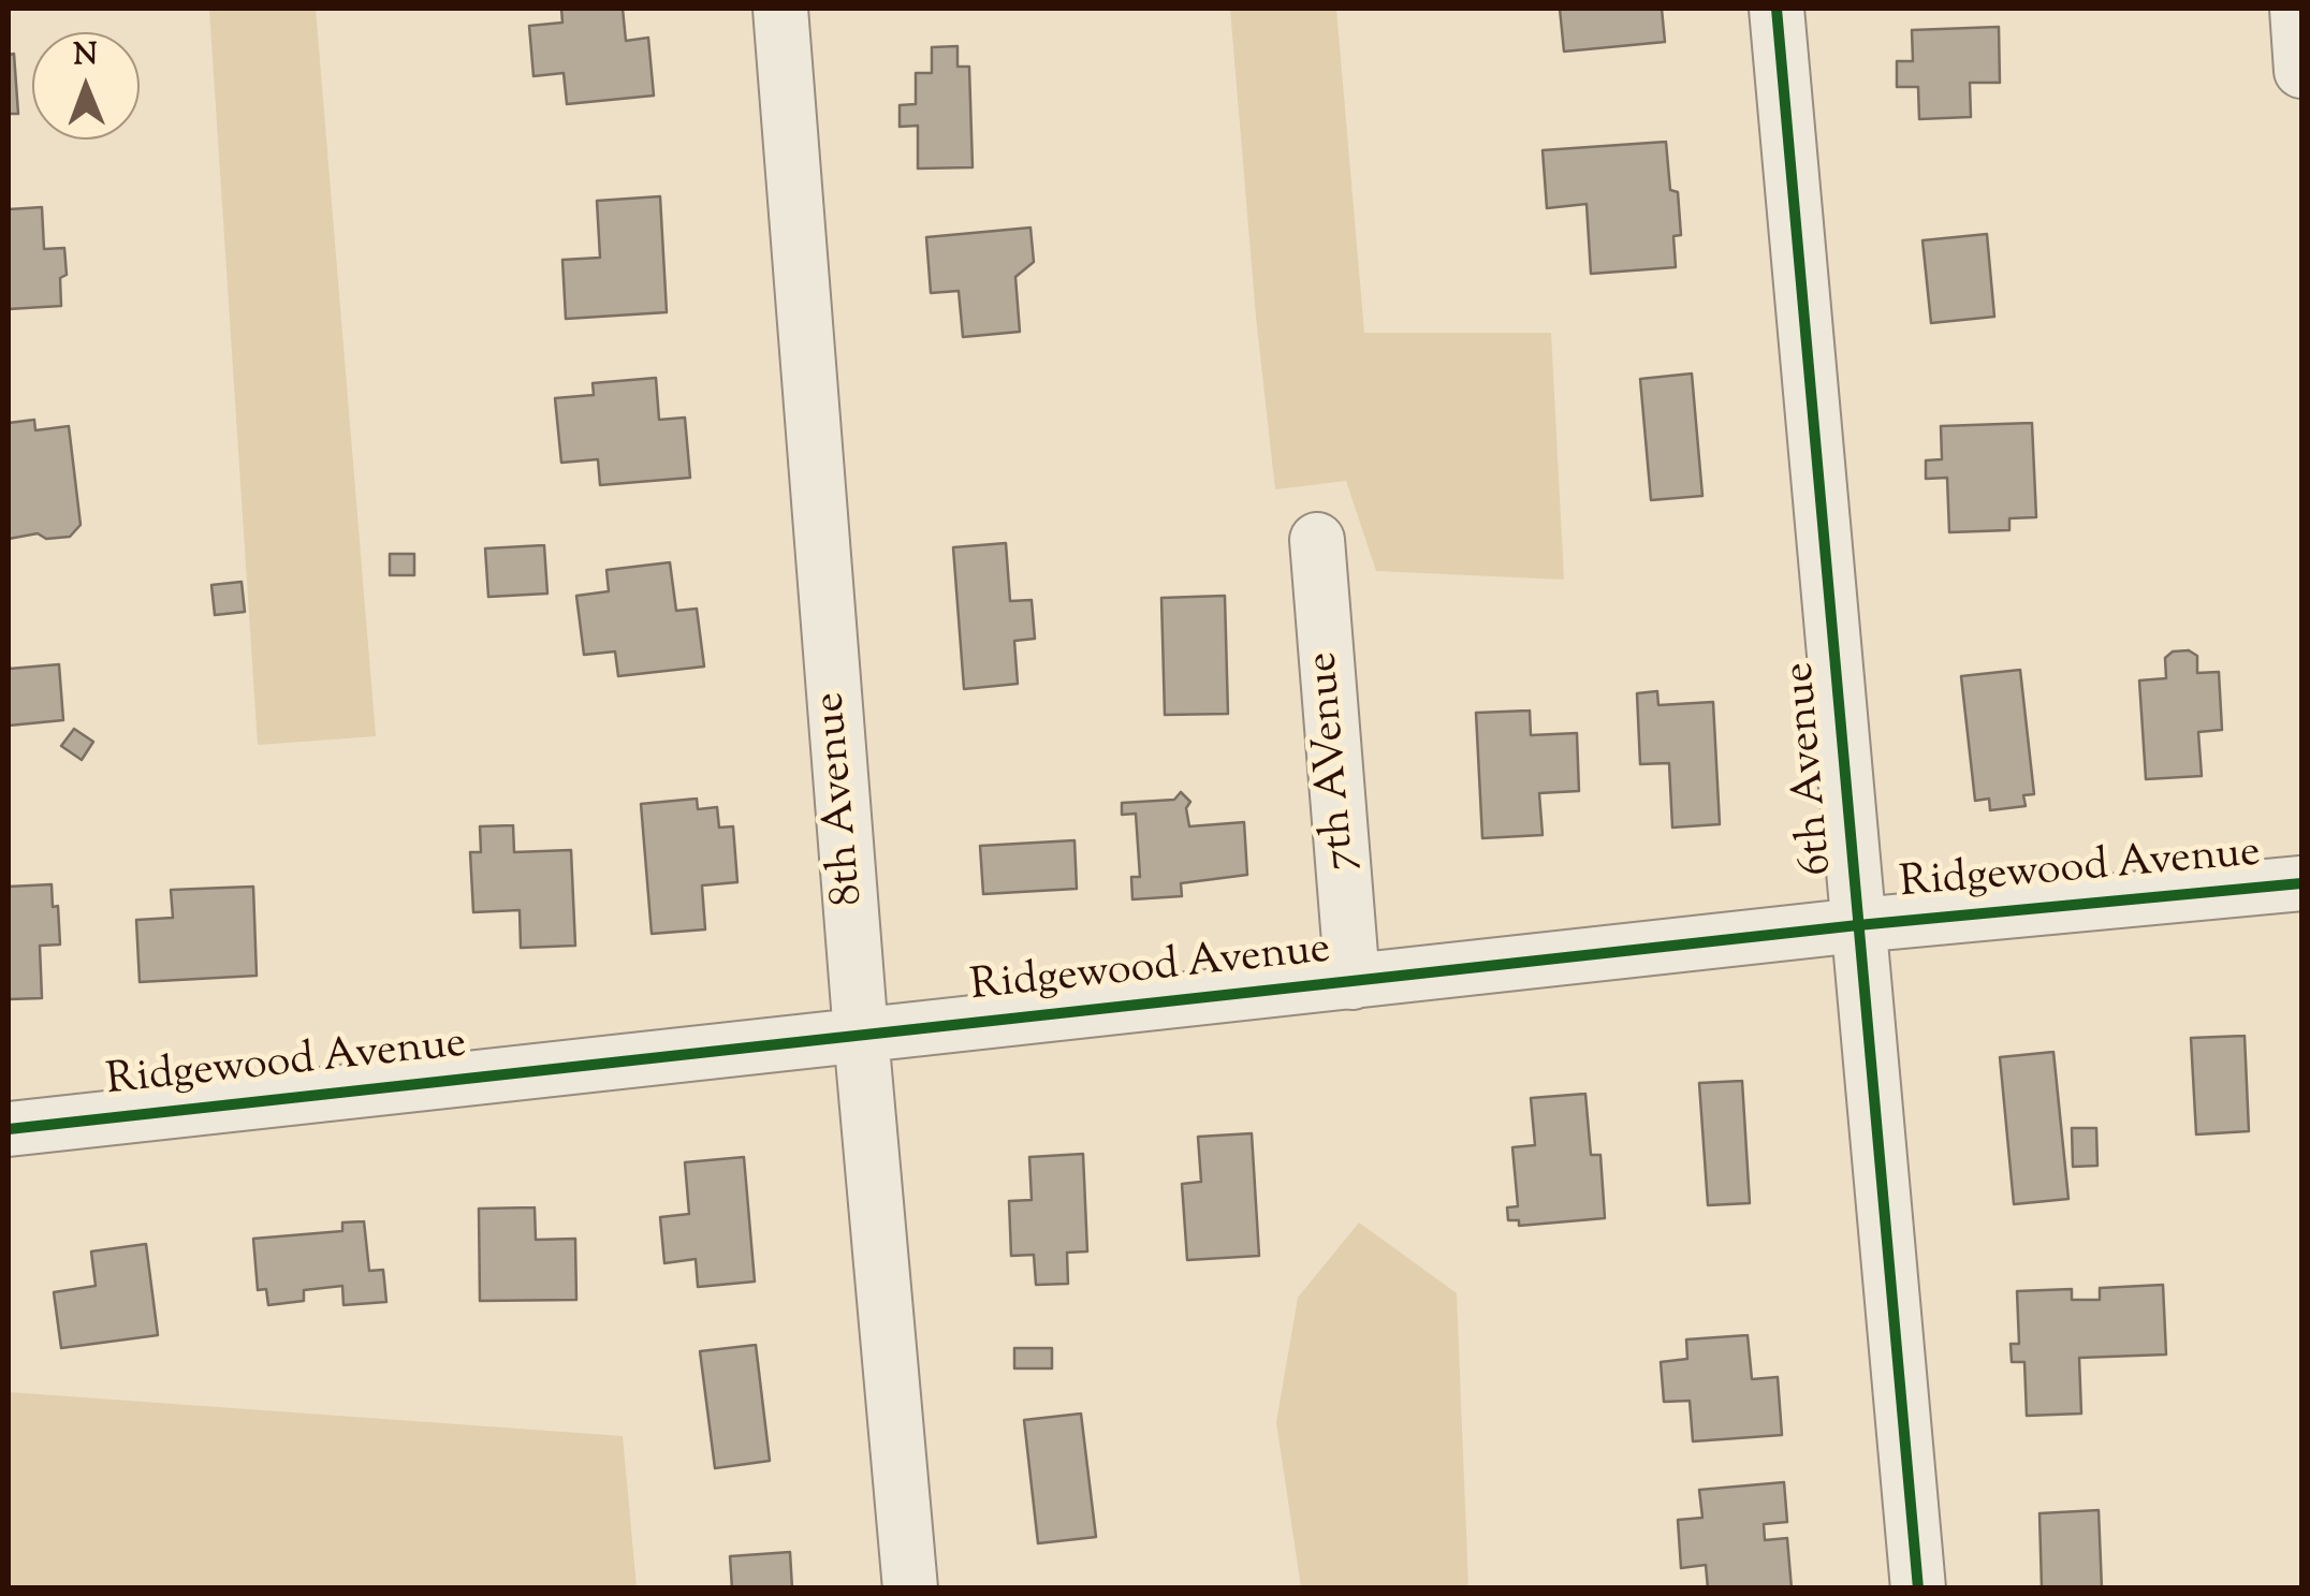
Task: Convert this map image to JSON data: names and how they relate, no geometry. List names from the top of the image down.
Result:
{
  "streets": {
    "street": [
      "7th AVenue",
      "6th Avenue",
      "8th Avenue",
      "Ridgewood Avenue"
    ]
  },
  "crossings": [
    ["7th AVenue", "Ridgewood Avenue"],
    ["6th Avenue", "Ridgewood Avenue"],
    ["8th Avenue", "Ridgewood Avenue"]
  ],
  "north": "top"
}
